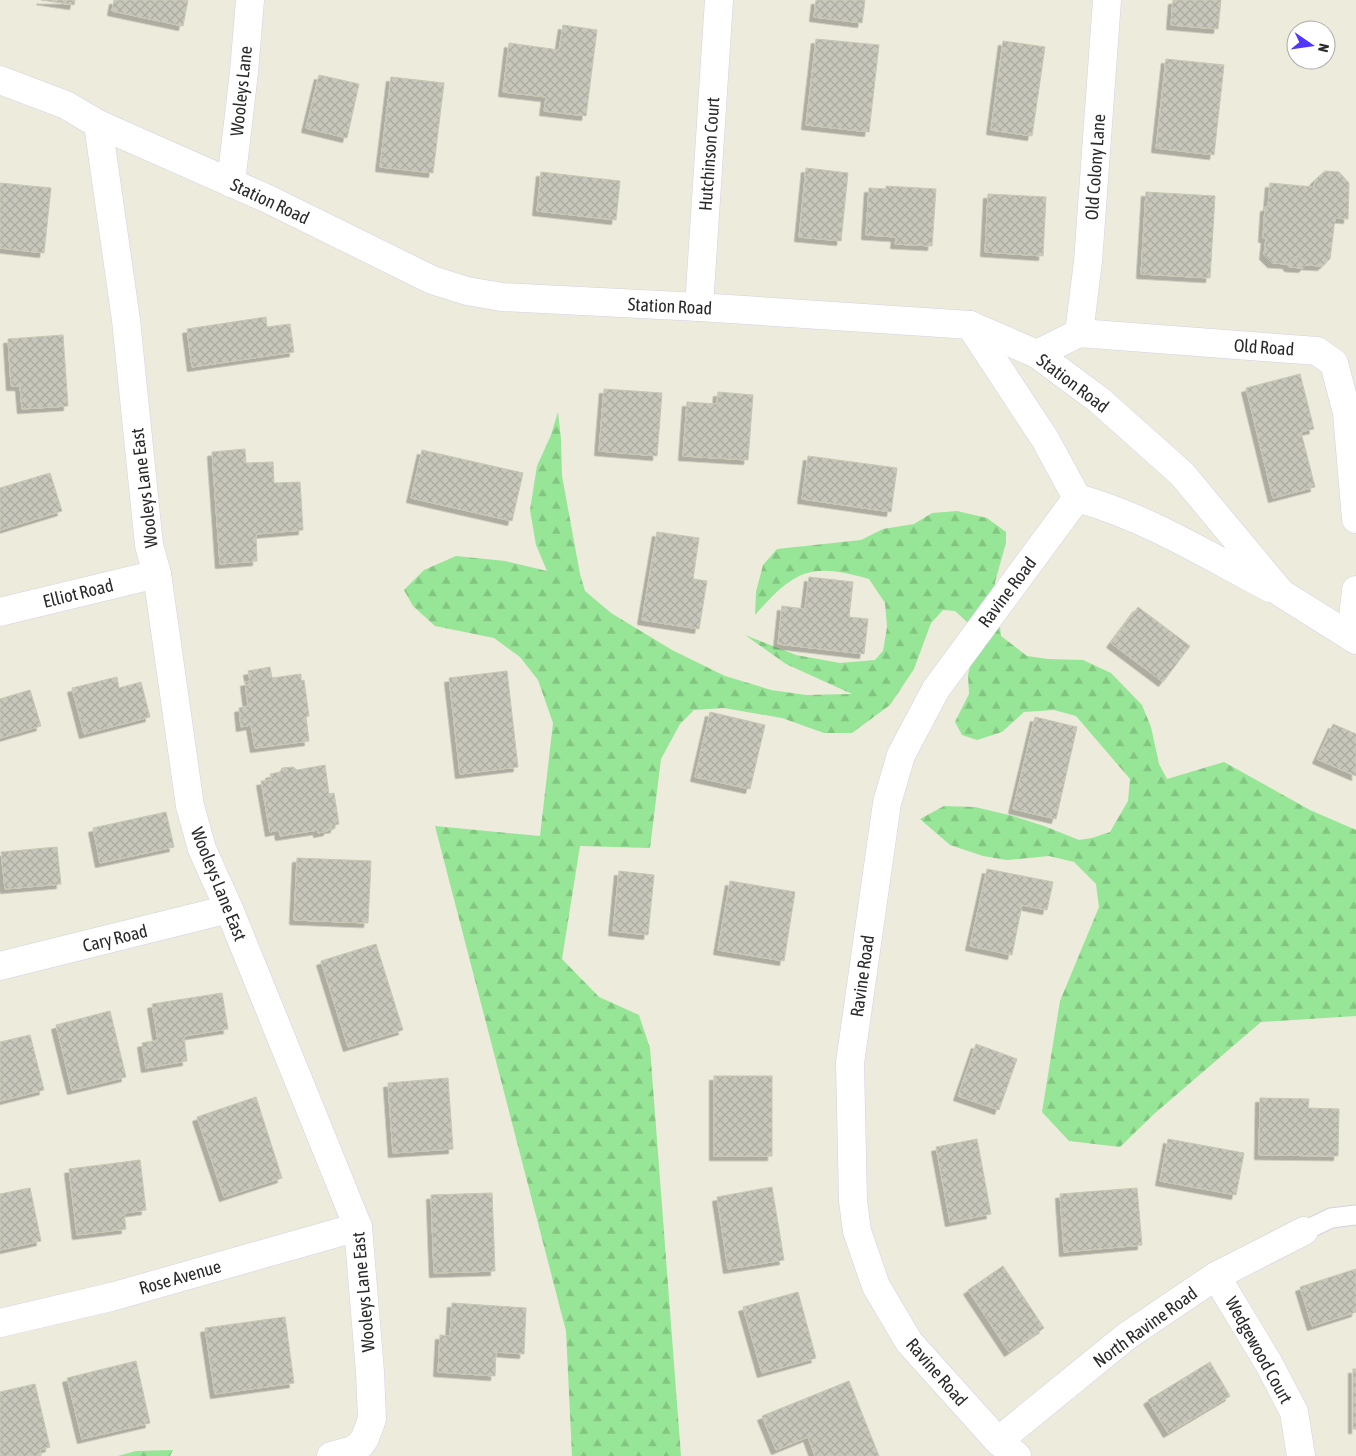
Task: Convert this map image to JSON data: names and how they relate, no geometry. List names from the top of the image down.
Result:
{
  "streets": {
    "street": [
      "Wooleys Lane",
      "Hutchinson Court",
      "Old Colony Lane",
      "Station Road",
      "Old Road",
      "Wooleys Lane East",
      "Ravine Road",
      "Elliot Road",
      "Cary Road",
      "Rose Avenue",
      "North Ravine Road",
      "Wedgewood Court"
    ]
  },
  "crossings": [
    ["Wooleys Lane", "Station Road"],
    ["Hutchinson Court", "Station Road"],
    ["Old Colony Lane", "Old Road"],
    ["Station Road", "Wooleys Lane East"],
    ["Station Road", "Ravine Road"],
    ["Wooleys Lane East", "Elliot Road"],
    ["Wooleys Lane East", "Cary Road"],
    ["Wooleys Lane East", "Rose Avenue"],
    ["Ravine Road", "North Ravine Road"],
    ["North Ravine Road", "Wedgewood Court"]
  ],
  "north": "right"
}
